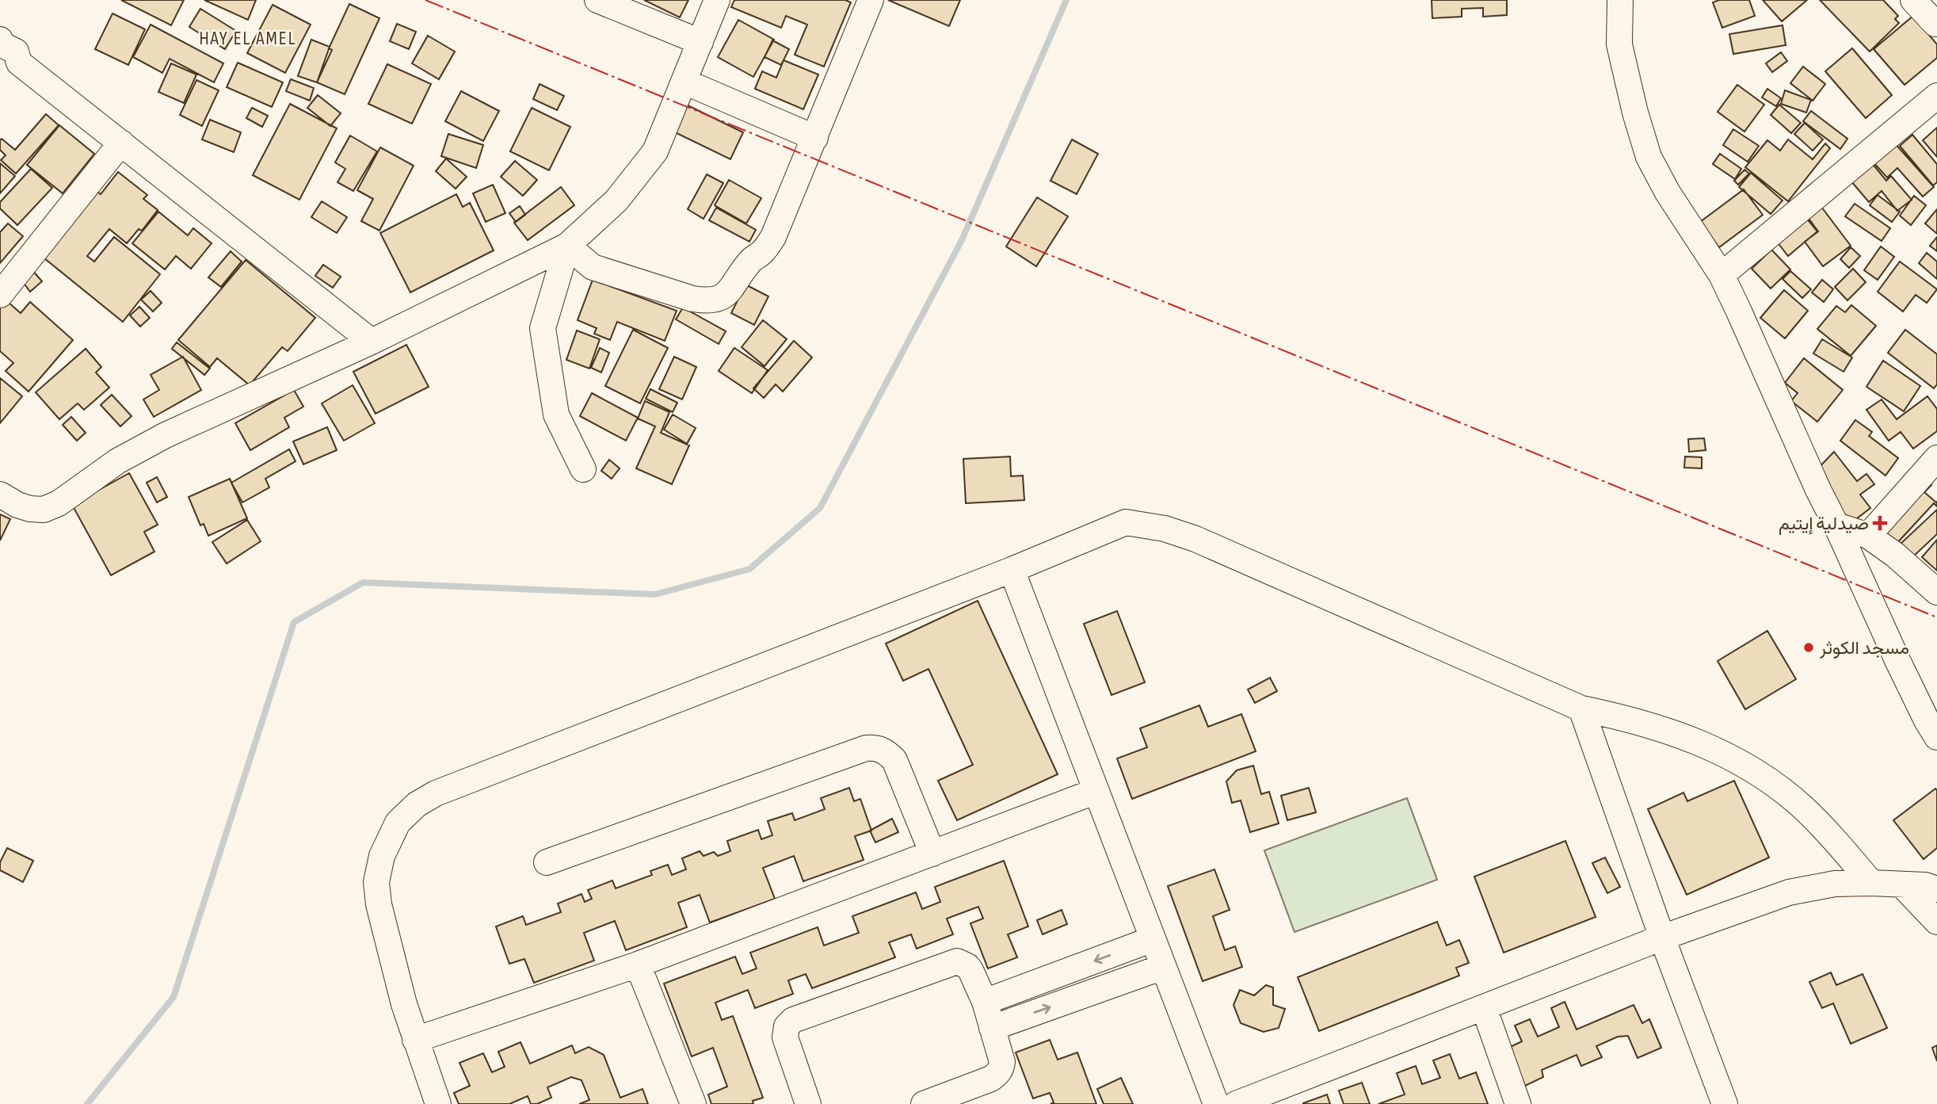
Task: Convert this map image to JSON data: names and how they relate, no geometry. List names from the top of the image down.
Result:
{
  "districts": ["HAY EL AMEL"],
  "places": {
    "health": ["صيدلية إيتيم"],
    "other": ["مسجد الكوثر"]
  }
}
